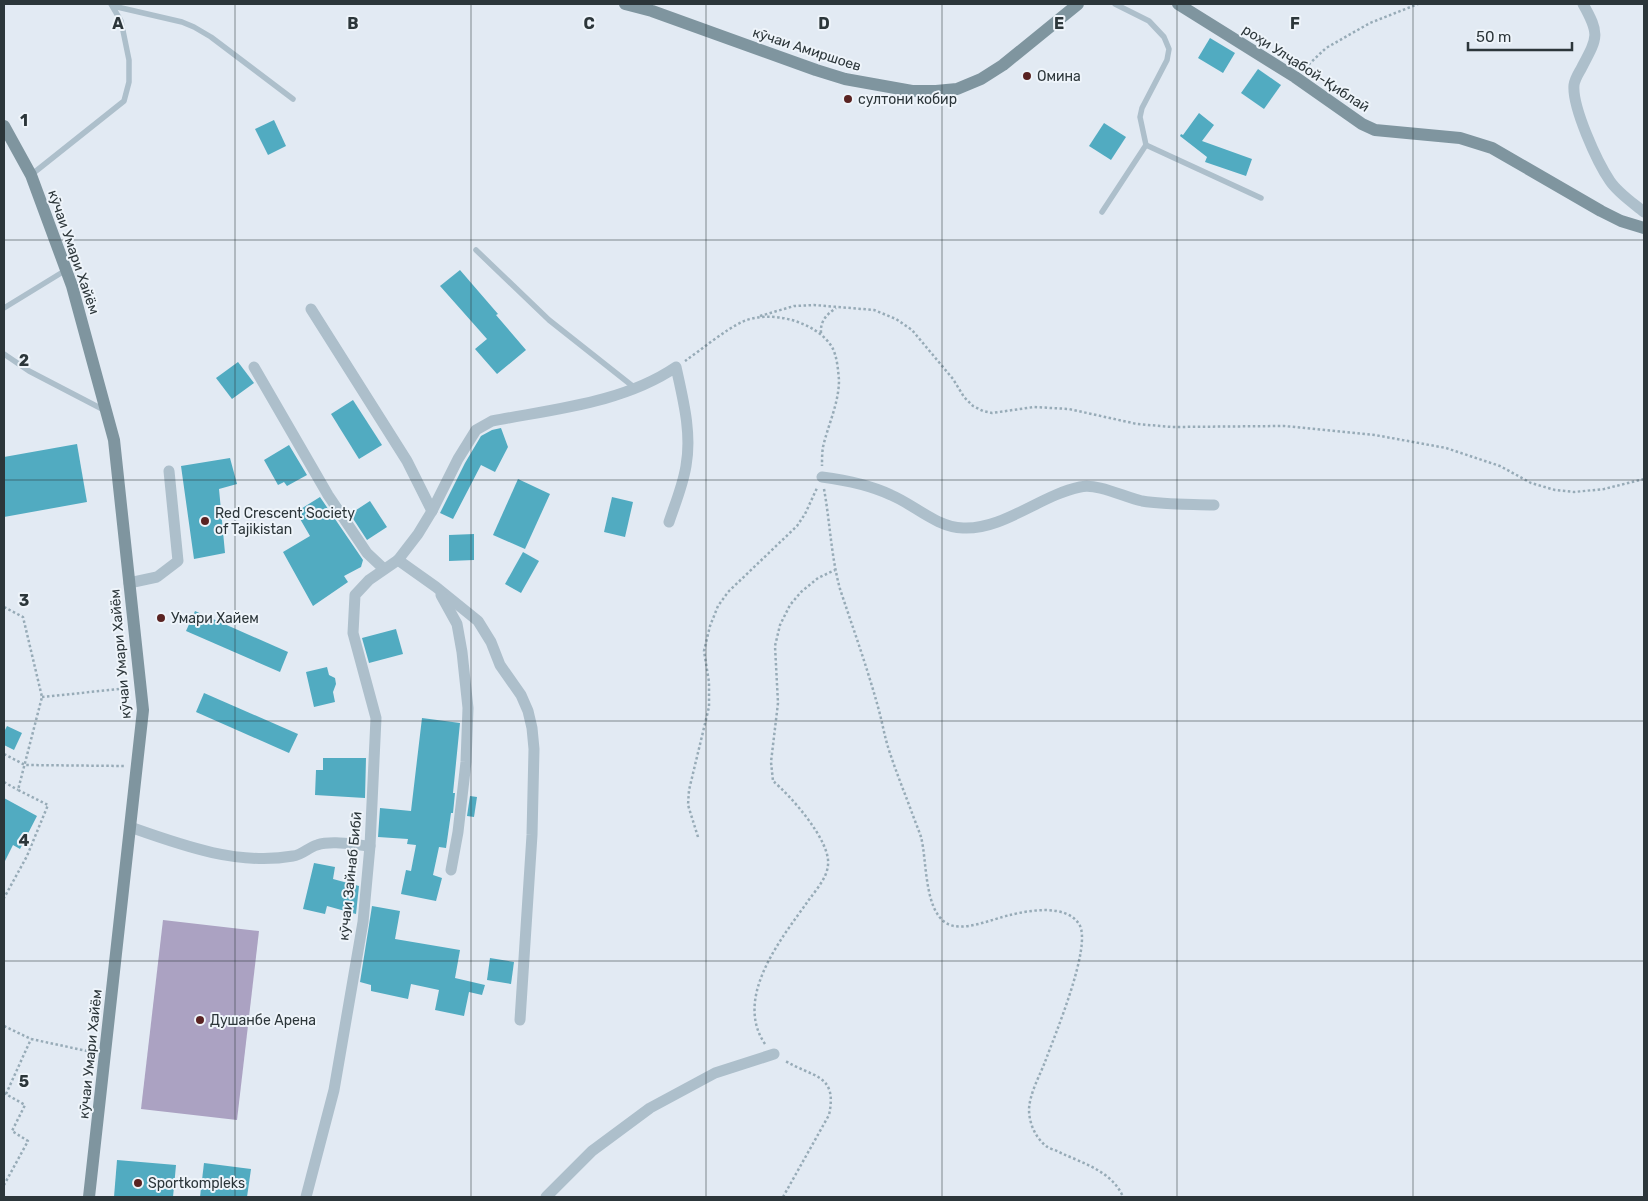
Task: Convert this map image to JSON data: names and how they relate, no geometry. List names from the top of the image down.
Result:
{
  "streets": {
    "street": [
      "кӯчаи Амиршоев",
      "роҳи Улҷабой-Қиблаӣ",
      "кӯчаи Умари Хайём",
      "кӯчаи Зайнаб Бибӣ"
    ]
  },
  "places": [
    "Омина",
    "султони кобир",
    "Red Crescent Society of Tajikistan",
    "Умари Хайем",
    "Душанбе Арена",
    "Sportkompleks"
  ],
  "scale_bar": "50 m",
  "grid": {
    "columns": [
      "A",
      "B",
      "C",
      "D",
      "E",
      "F"
    ],
    "rows": [
      "1",
      "2",
      "3",
      "4",
      "5"
    ]
  }
}
